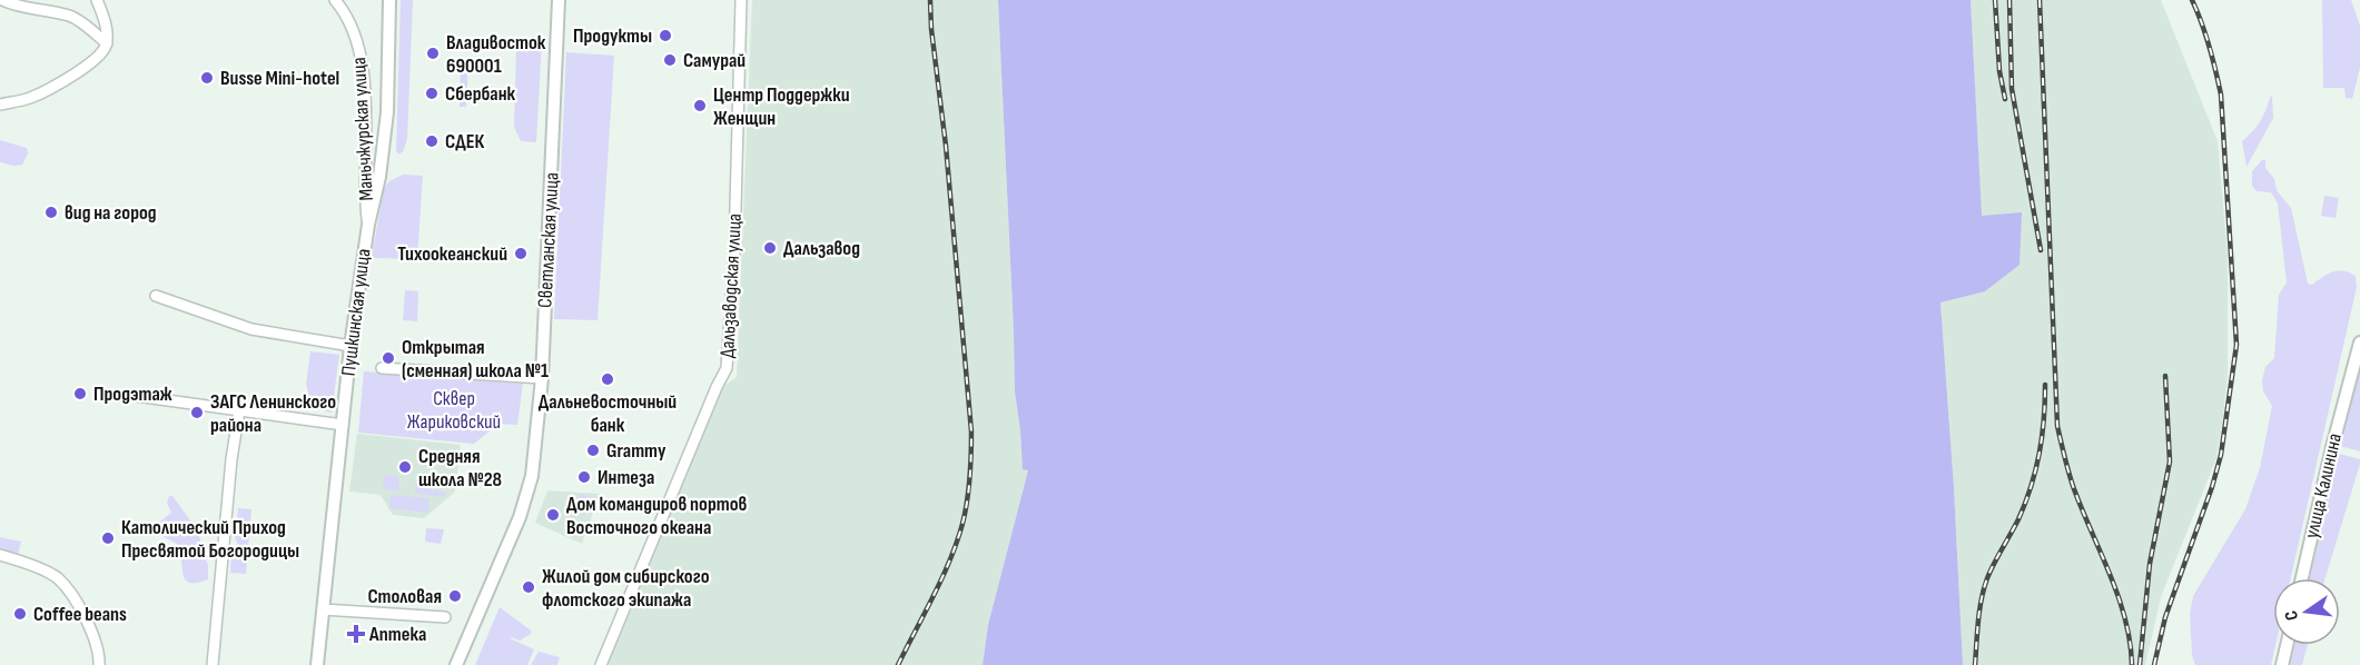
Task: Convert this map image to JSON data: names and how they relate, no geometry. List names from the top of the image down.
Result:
{
  "streets": {
    "main road": ["Светланская улица", "Пушкинская улица", "улица Калинина"],
    "street": ["Маньчжурская улица", "Дальзаводская улица"]
  },
  "crossings": [
    ["Маньчжурская улица", "Пушкинская улица"]
  ],
  "parks": ["Сквер Жариковский"],
  "places": {
    "other": [
      "Продукты",
      "Владивосток 690001",
      "Самурай",
      "Busse Mini-hotel",
      "Сбербанк",
      "Центр Поддержки Женщин",
      "СДЕК",
      "вид на город",
      "Дальзавод",
      "Тихоокеанский",
      "Открытая (сменная) школа №1",
      "Дальневосточный банк",
      "Продэтаж",
      "ЗАГС Ленинского района",
      "Grammy",
      "Средняя школа №28",
      "Интеза",
      "Дом командиров портов Восточного океана",
      "Католический Приход Пресвятой Богородицы",
      "Жилой дом сибирского флотского экипажа",
      "Столовая",
      "Coffee beans"
    ],
    "health": ["Аптека"]
  },
  "north": "left"
}
